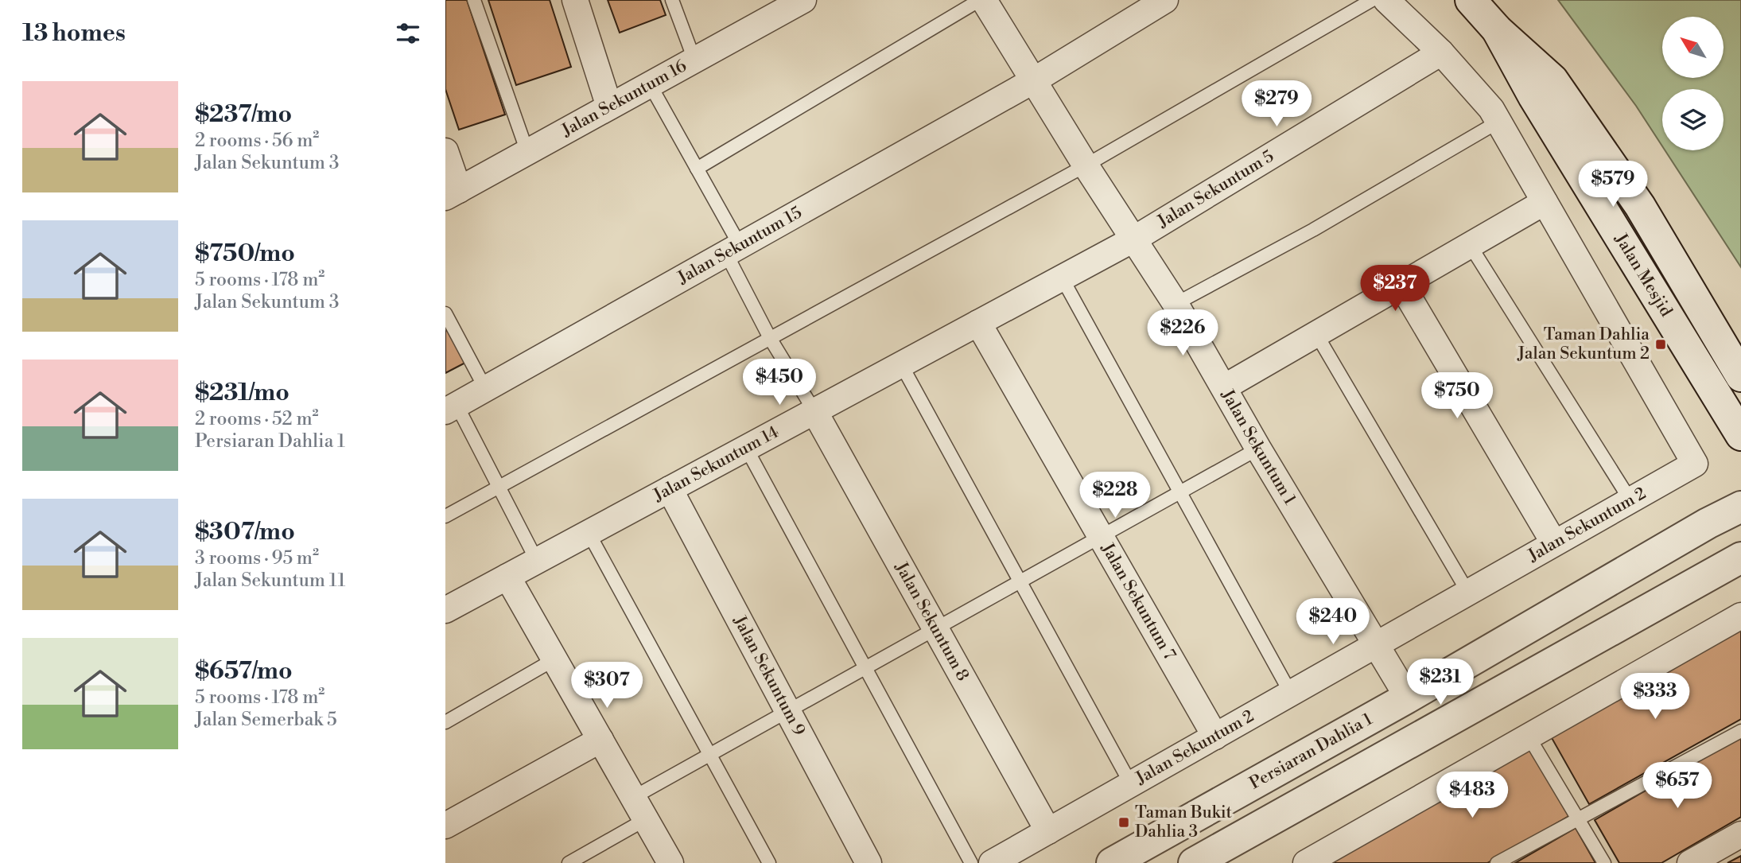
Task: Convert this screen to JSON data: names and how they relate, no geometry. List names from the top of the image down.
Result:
{
  "streets": {
    "street": [
      "Jalan Sekuntum 16",
      "Jalan Sekuntum 5",
      "Jalan Sekuntum 15",
      "Jalan Mesjid",
      "Jalan Sekuntum 1",
      "Jalan Sekuntum 14",
      "Jalan Sekuntum 2",
      "Jalan Sekuntum 7",
      "Jalan Sekuntum 8",
      "Jalan Sekuntum 9",
      "Persiaran Dahlia 1"
    ]
  },
  "crossings": [
    ["Jalan Sekuntum 5", "Jalan Sekuntum 1"],
    ["Jalan Sekuntum 5", "Jalan Sekuntum 14"],
    ["Jalan Sekuntum 5", "Jalan Sekuntum 2"],
    ["Jalan Sekuntum 15", "Jalan Sekuntum 1"],
    ["Jalan Sekuntum 1", "Jalan Sekuntum 14"],
    ["Jalan Sekuntum 1", "Jalan Sekuntum 2"],
    ["Jalan Sekuntum 1", "Persiaran Dahlia 1"],
    ["Jalan Sekuntum 14", "Jalan Sekuntum 7"],
    ["Jalan Sekuntum 14", "Jalan Sekuntum 8"],
    ["Jalan Sekuntum 14", "Jalan Sekuntum 9"],
    ["Jalan Sekuntum 2", "Jalan Sekuntum 7"],
    ["Jalan Sekuntum 2", "Jalan Sekuntum 8"]
  ],
  "places": {
    "transit": ["Taman Dahlia Jalan Sekuntum 2", "Taman Bukit Dahlia 3"]
  },
  "north": "top left",
  "page": {
    "heading": "13 homes",
    "list": [
      {
        "name": "$237/mo",
        "note": "2 rooms · 56 m² · Jalan Sekuntum 3"
      },
      {
        "name": "$750/mo",
        "note": "5 rooms · 178 m² · Jalan Sekuntum 3"
      },
      {
        "name": "$231/mo",
        "note": "2 rooms · 52 m² · Persiaran Dahlia 1"
      },
      {
        "name": "$307/mo",
        "note": "3 rooms · 95 m² · Jalan Sekuntum 11"
      },
      {
        "name": "$657/mo",
        "note": "5 rooms · 178 m² · Jalan Semerbak 5"
      }
    ],
    "price": [
      "$279",
      "$579",
      "$237",
      "$226",
      "$450",
      "$750",
      "$228",
      "$240",
      "$231",
      "$307",
      "$333",
      "$657",
      "$483"
    ]
  }
}
